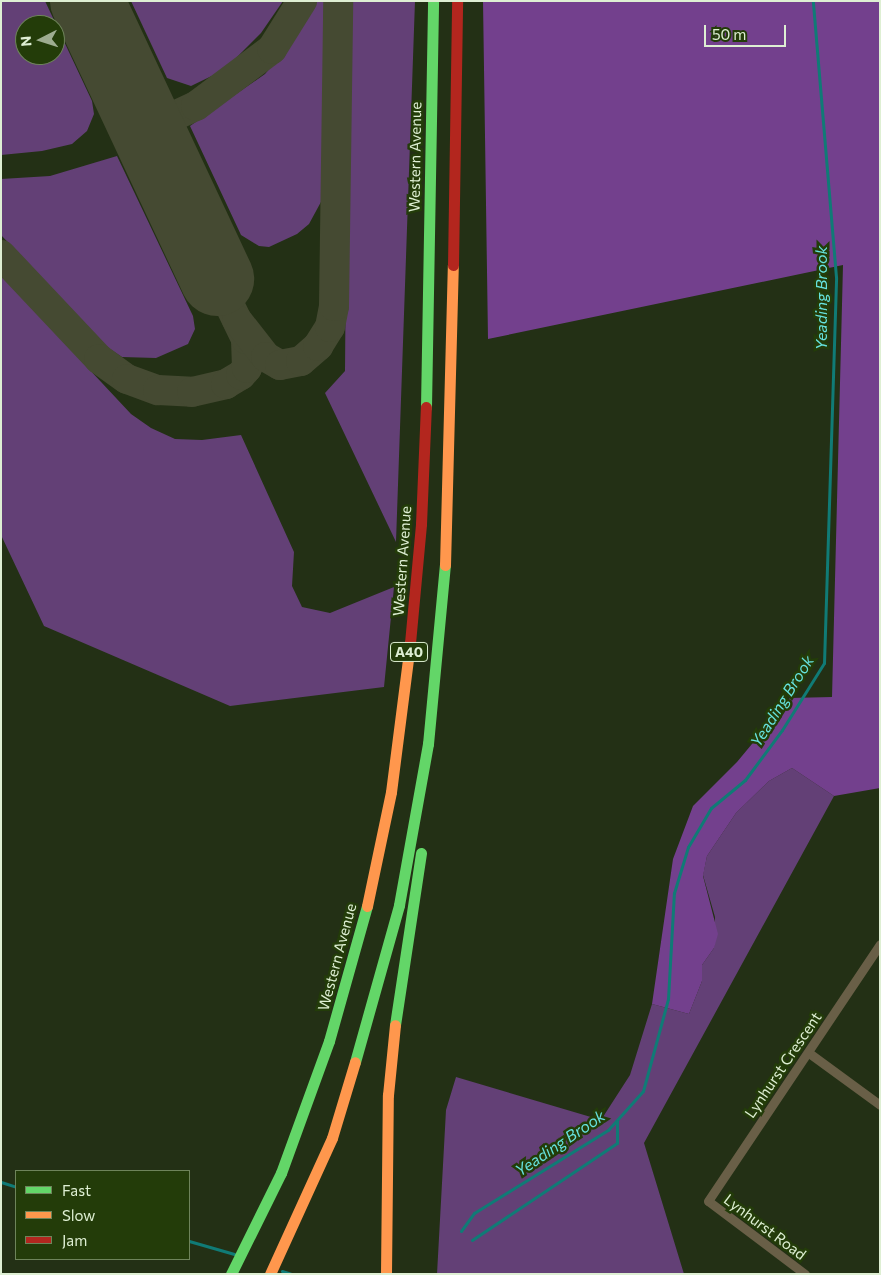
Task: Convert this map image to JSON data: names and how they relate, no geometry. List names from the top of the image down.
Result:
{
  "streets": {
    "highway": ["Western Avenue", "A40"],
    "street": ["Lynhurst Crescent", "Lynhurst Road"]
  },
  "crossings": [
    ["Lynhurst Crescent", "Lynhurst Road"]
  ],
  "water": ["Yeading Brook"],
  "legend": ["Fast", "Slow", "Jam"],
  "scale_bar": "50 m",
  "north": "left"
}
